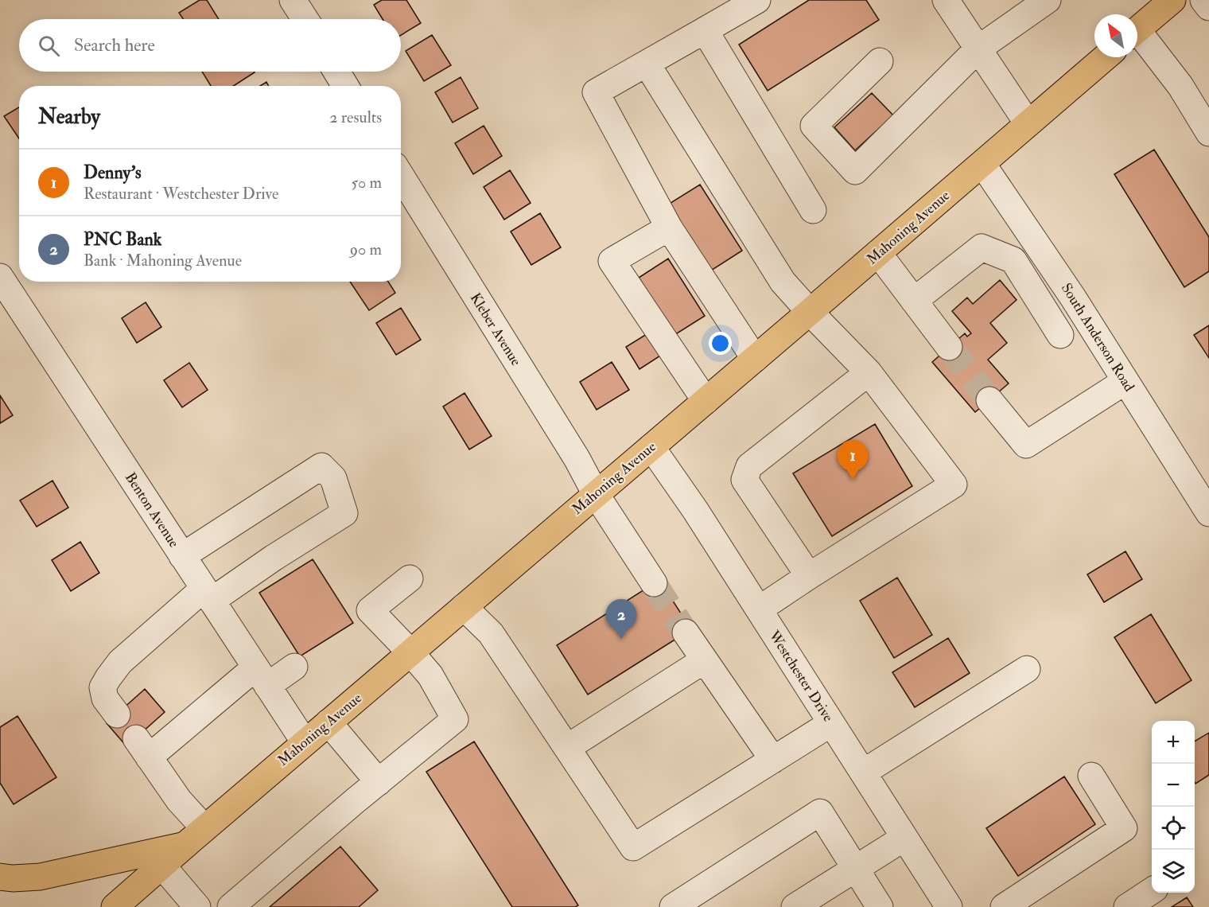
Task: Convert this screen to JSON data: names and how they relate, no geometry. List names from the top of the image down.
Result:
{
  "streets": {
    "main road": ["Mahoning Avenue"],
    "street": [
      "Kleber Avenue",
      "South Anderson Road",
      "Benton Avenue",
      "Westchester Drive"
    ]
  },
  "crossings": [
    ["Mahoning Avenue", "Kleber Avenue"],
    ["Mahoning Avenue", "South Anderson Road"],
    ["Mahoning Avenue", "Benton Avenue"],
    ["Mahoning Avenue", "Westchester Drive"]
  ],
  "north": "top left",
  "page": {
    "search": "Search here",
    "heading": ["Nearby", "2 results"],
    "list": [
      {
        "mark": "1",
        "name": "Denny's",
        "note": "Restaurant · Westchester Drive",
        "value": "50 m"
      },
      {
        "mark": "2",
        "name": "PNC Bank",
        "note": "Bank · Mahoning Avenue",
        "value": "90 m"
      }
    ],
    "pins": ["1", "2"],
    "map_buttons": ["+", "−"]
  }
}
